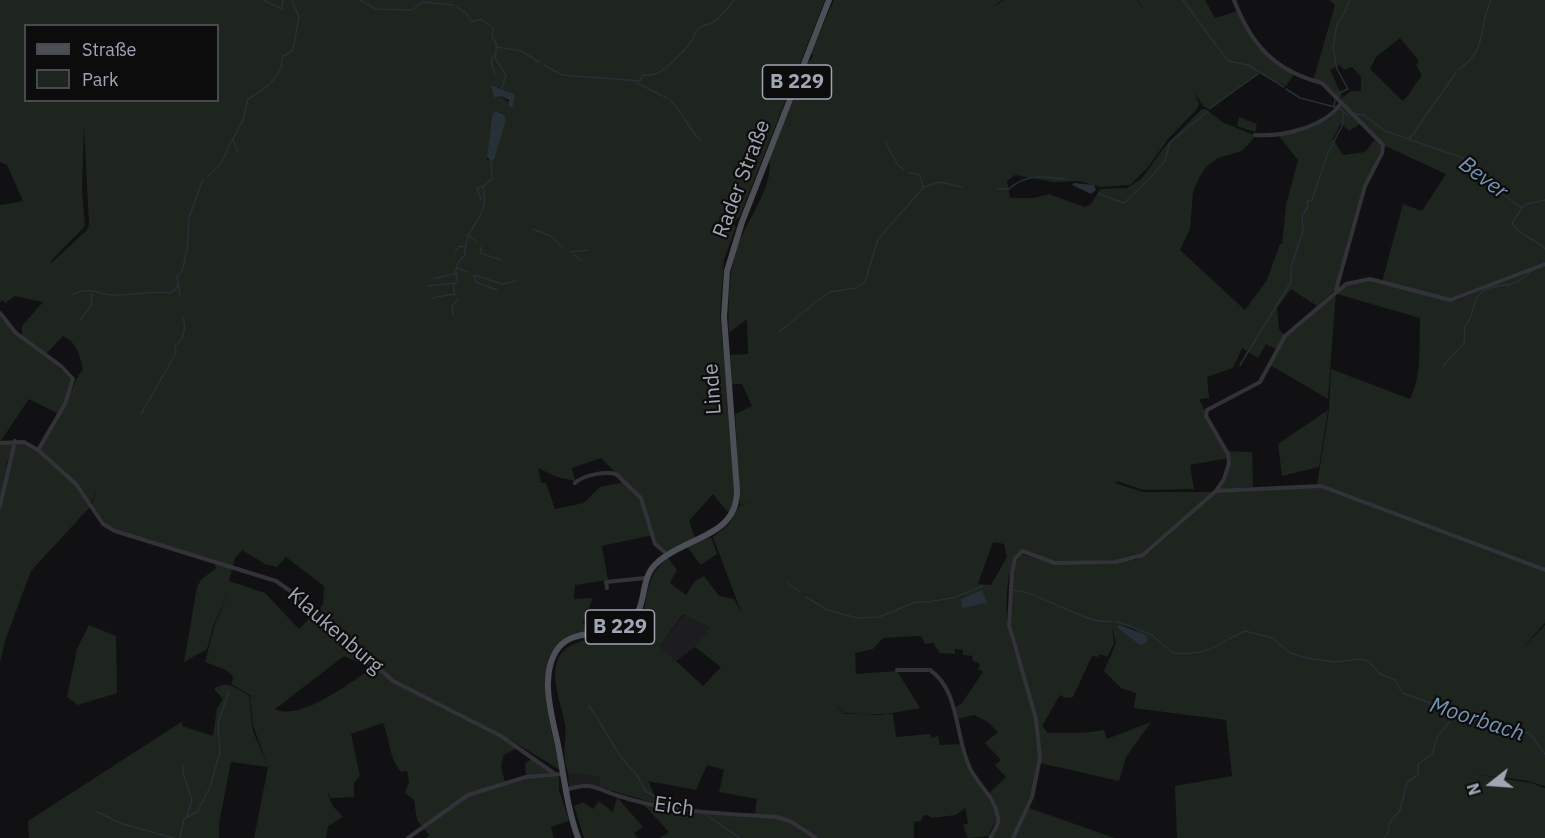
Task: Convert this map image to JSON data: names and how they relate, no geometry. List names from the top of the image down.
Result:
{
  "streets": {
    "main road": ["B 229", "Rader Straße", "Linde"],
    "street": ["Klaukenburg", "Eich"]
  },
  "crossings": [
    ["B 229", "Linde"],
    ["B 229", "Eich"],
    ["Rader Straße", "Linde"]
  ],
  "water": ["Bever", "Moorbach"],
  "legend": ["Straße", "Park"],
  "north": "left"
}
